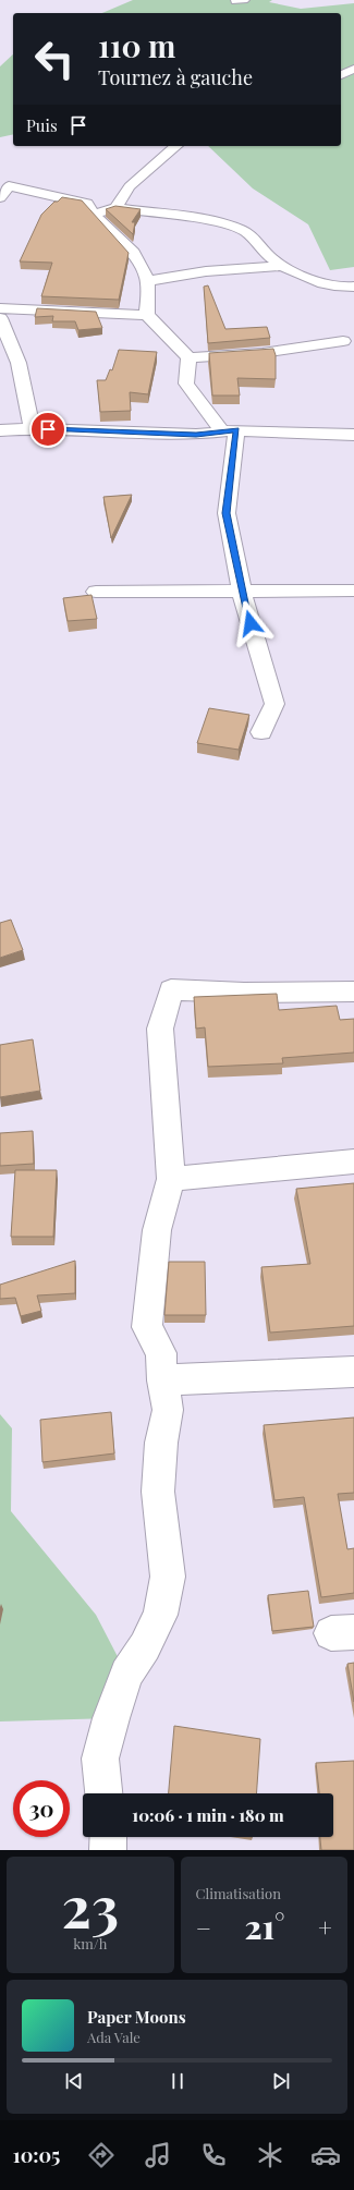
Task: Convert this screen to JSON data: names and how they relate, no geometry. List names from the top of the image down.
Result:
{
  "page": {
    "turn": ["110 m", "Tournez à gauche"],
    "then": "Puis",
    "limit": "30",
    "trip": "10:06 · 1 min · 180 m",
    "tile": [
      ["23", "km/h"],
      "Climatisation"
    ],
    "heat": ["−", "21°", "+"],
    "song": ["Paper Moons", "Ada Vale"],
    "tabs": "10:05"
  }
}
